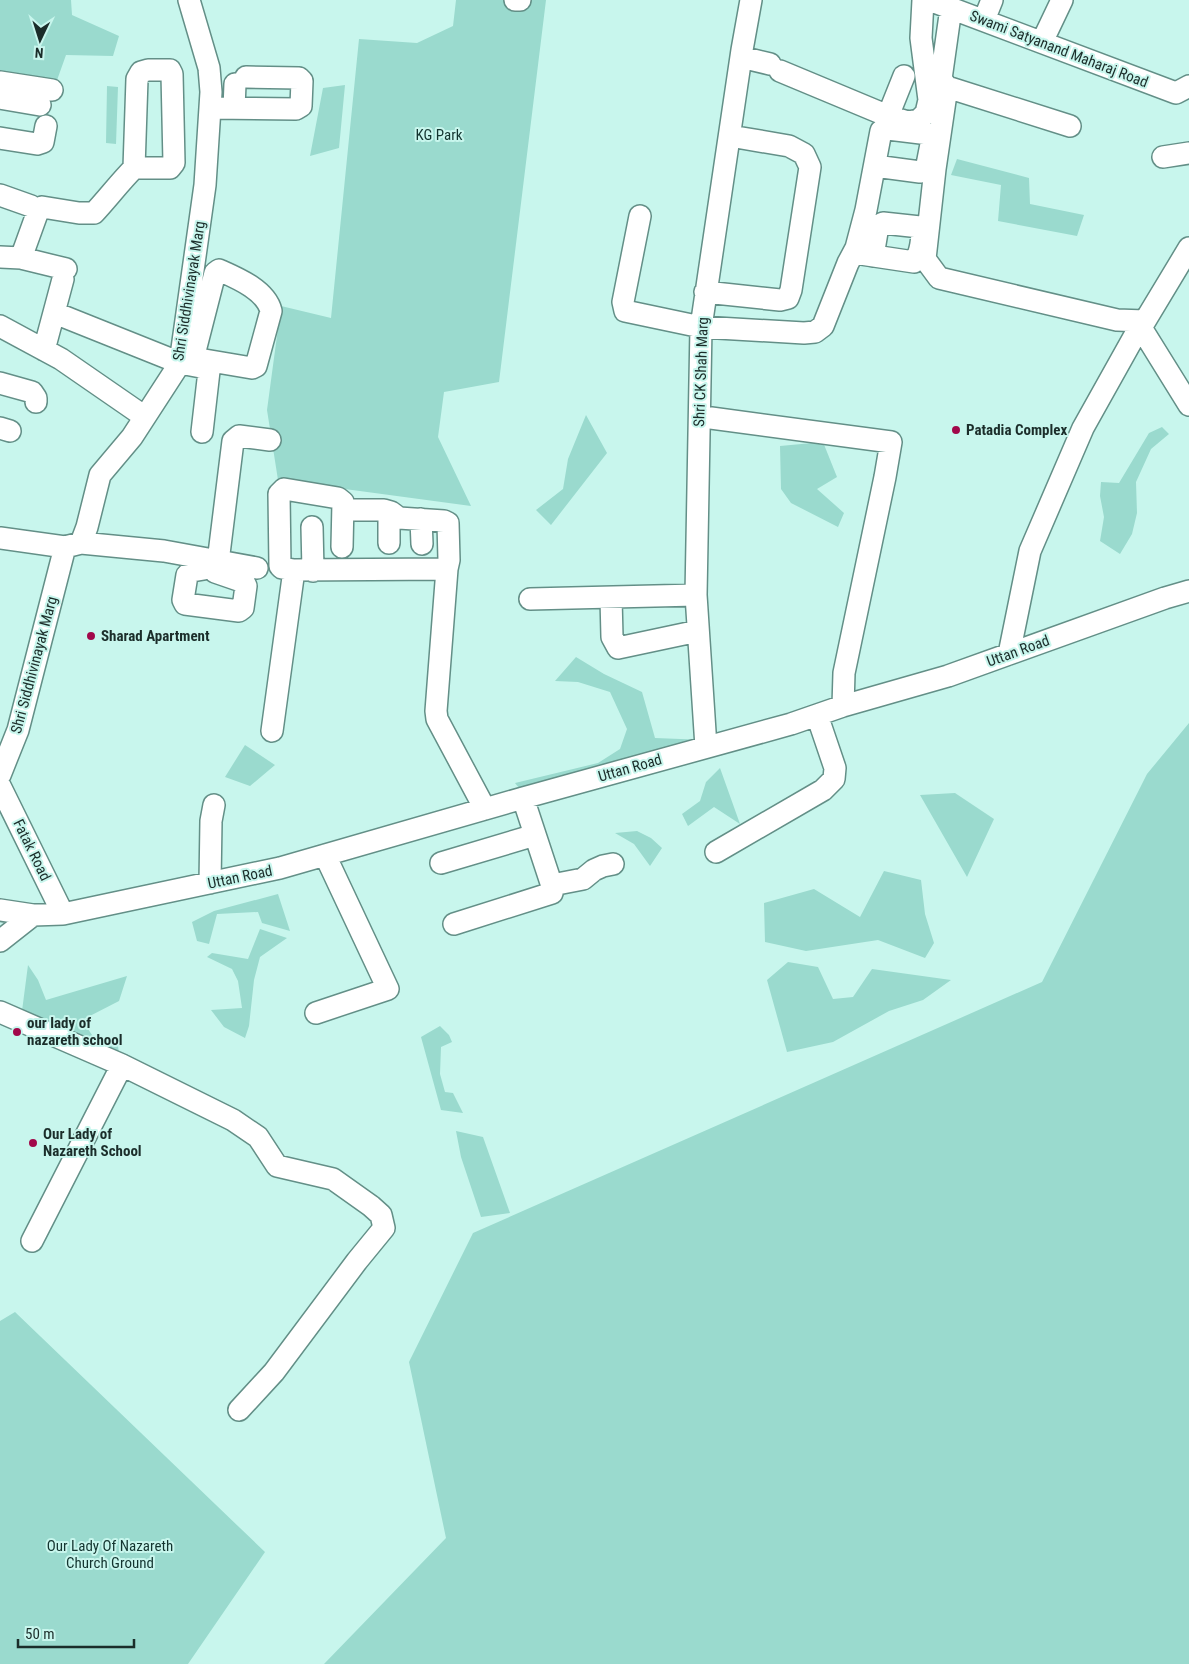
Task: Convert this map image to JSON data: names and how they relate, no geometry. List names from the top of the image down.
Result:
{
  "streets": {
    "street": [
      "Swami Satyanand Maharaj Road",
      "Shri Siddhivinayak Marg",
      "Shri CK Shah Marg",
      "Uttan Road",
      "Fatak Road"
    ]
  },
  "crossings": [
    ["Shri CK Shah Marg", "Uttan Road"],
    ["Uttan Road", "Fatak Road"]
  ],
  "parks": ["KG Park", "Our Lady Of Nazareth Church Ground"],
  "places": [
    "Patadia Complex",
    "Sharad Apartment",
    "our lady of nazareth school",
    "Our Lady of Nazareth School"
  ],
  "scale_bar": "50 m",
  "north": "bottom"
}
